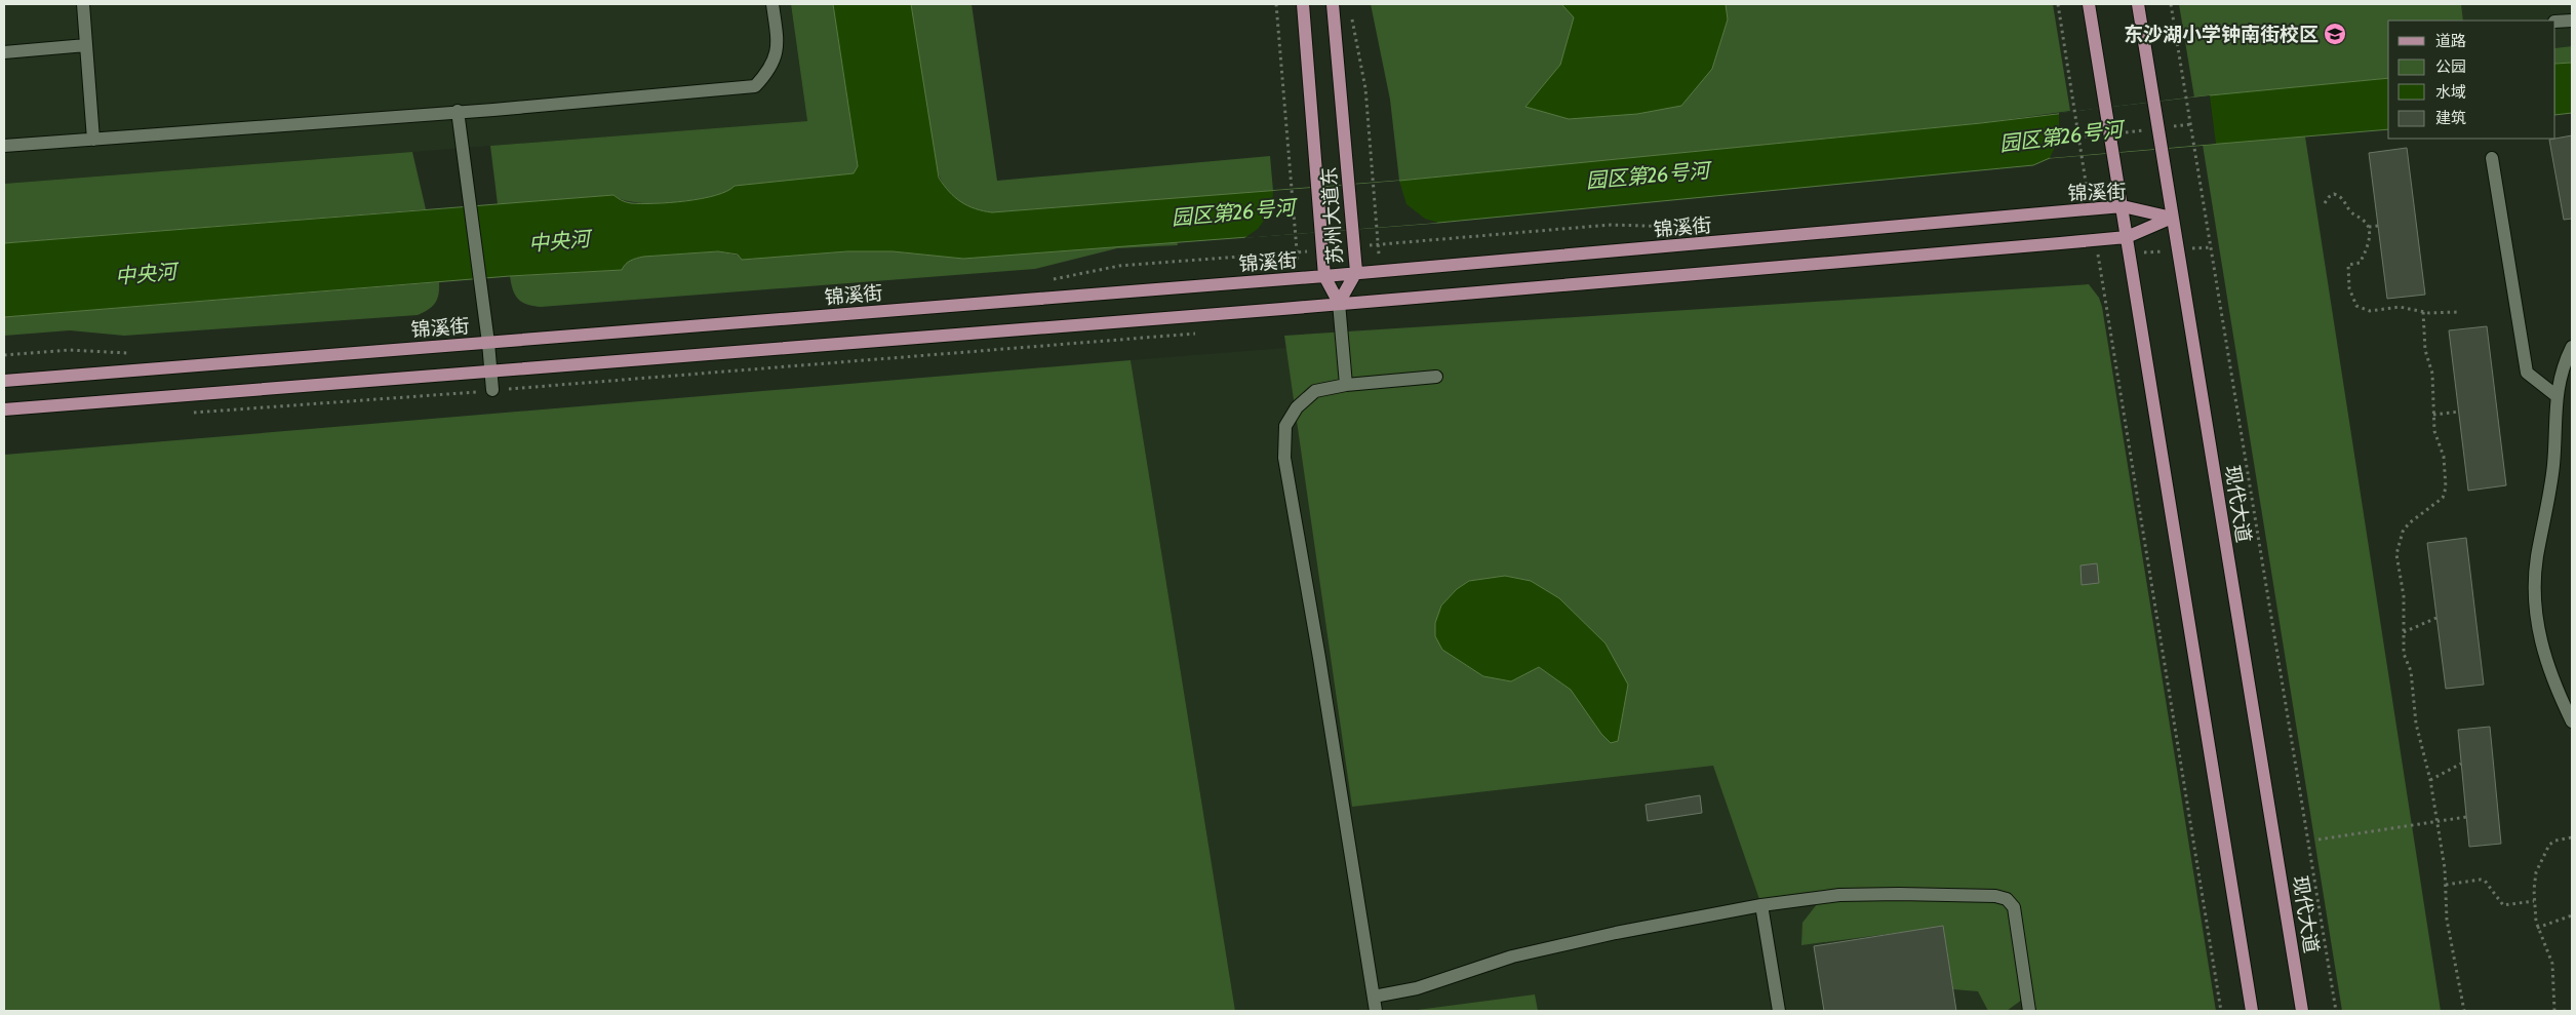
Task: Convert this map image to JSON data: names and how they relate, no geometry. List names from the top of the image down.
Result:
{
  "streets": {
    "main road": ["锦溪街", "苏州大道东", "现代大道"]
  },
  "crossings": [
    ["锦溪街", "苏州大道东"],
    ["锦溪街", "现代大道"]
  ],
  "water": ["园区第26号河", "中央河"],
  "places": {
    "school or university": ["东沙湖小学钟南街校区"]
  },
  "legend": [
    "道路",
    "公园",
    "水域",
    "建筑"
  ]
}
